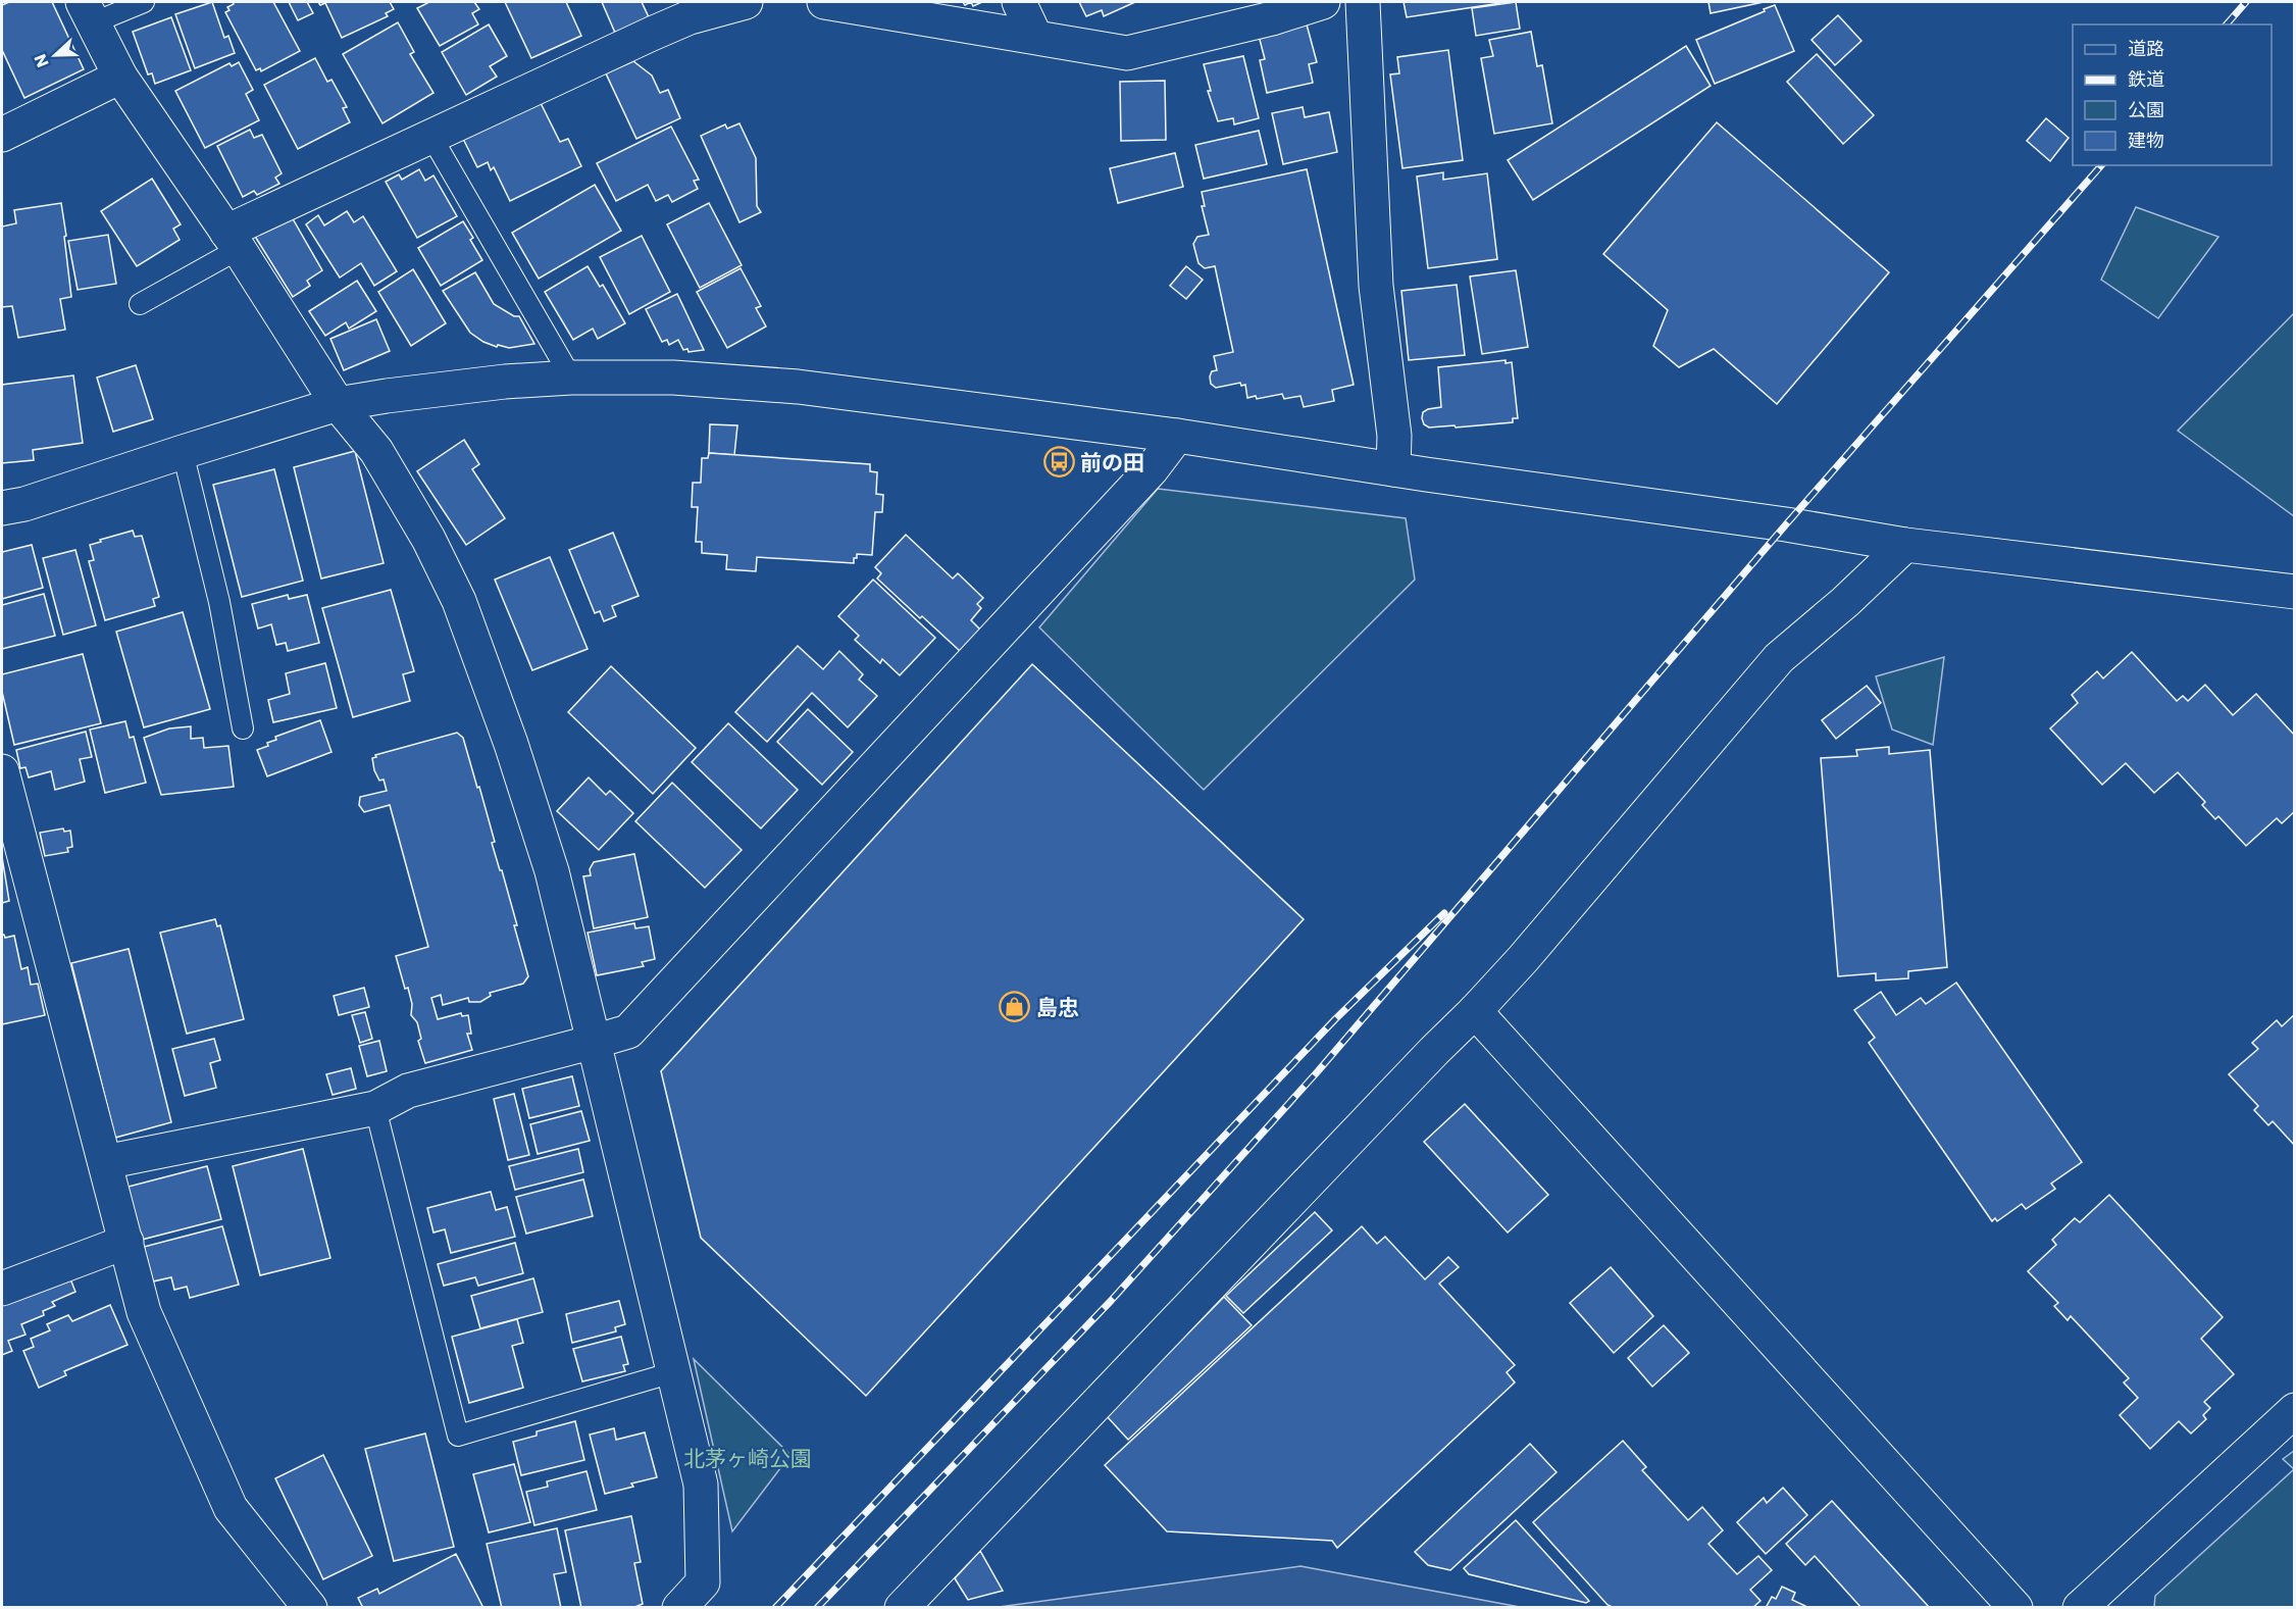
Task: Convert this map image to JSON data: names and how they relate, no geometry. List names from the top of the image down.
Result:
{
  "parks": ["北茅ヶ崎公園"],
  "places": {
    "bus stop": ["前の田"],
    "shop": ["島忠"]
  },
  "legend": [
    "道路",
    "鉄道",
    "公園",
    "建物"
  ],
  "north": "left"
}
